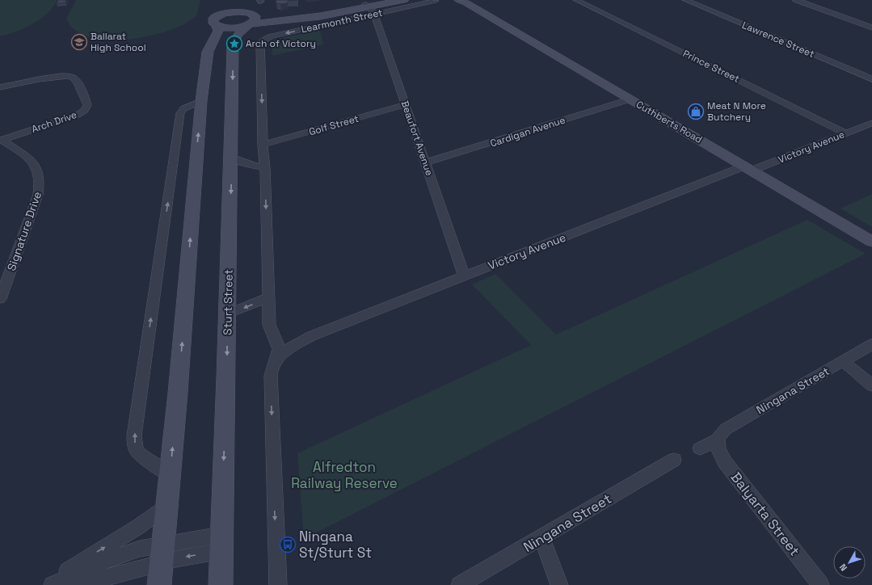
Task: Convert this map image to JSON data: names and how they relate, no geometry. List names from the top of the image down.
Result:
{
  "streets": {
    "main road": ["Learmonth Street", "Cuthberts Road", "Sturt Street"],
    "street": [
      "Lawrence Street",
      "Prince Street",
      "Arch Drive",
      "Golf Street",
      "Cardigan Avenue",
      "Beaufort Avenue",
      "Victory Avenue",
      "Signature Drive",
      "Ningana Street",
      "Balyarta Street"
    ]
  },
  "crossings": [
    ["Learmonth Street", "Golf Street"],
    ["Learmonth Street", "Beaufort Avenue"],
    ["Learmonth Street", "Sturt Street"],
    ["Prince Street", "Victory Avenue"],
    ["Arch Drive", "Signature Drive"],
    ["Cuthberts Road", "Cardigan Avenue"],
    ["Cuthberts Road", "Victory Avenue"],
    ["Golf Street", "Beaufort Avenue"],
    ["Cardigan Avenue", "Beaufort Avenue"],
    ["Beaufort Avenue", "Victory Avenue"],
    ["Ningana Street", "Balyarta Street"]
  ],
  "parks": ["Alfredton Railway Reserve"],
  "places": {
    "school or university": ["Ballarat High School"],
    "place": ["Arch of Victory"],
    "shop": ["Meat N More Butchery"],
    "bus stop": ["Ningana St/Sturt St"]
  },
  "north": "bottom left"
}
